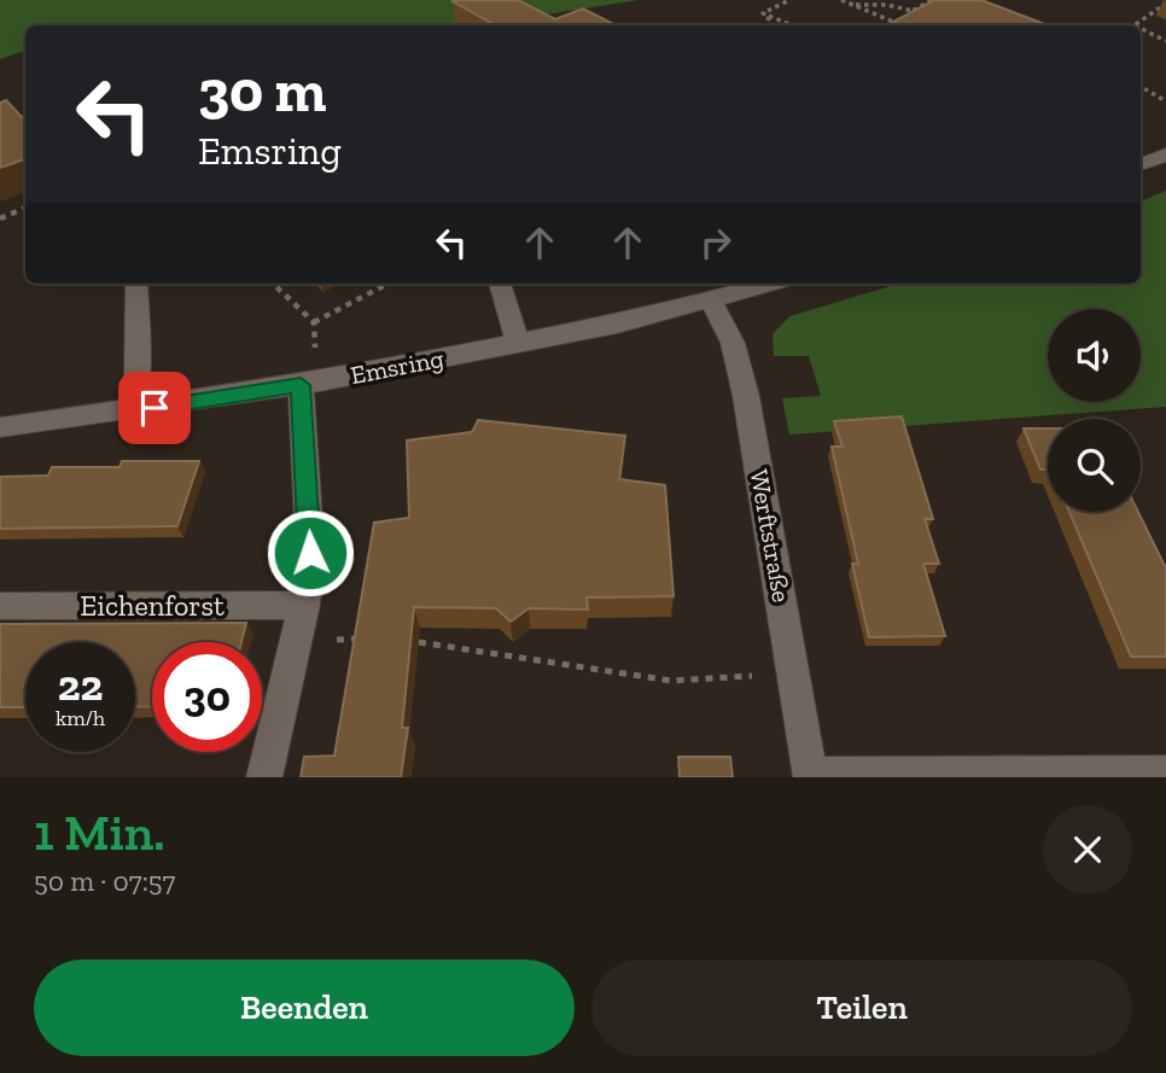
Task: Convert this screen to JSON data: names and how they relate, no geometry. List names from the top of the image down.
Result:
{
  "streets": {
    "street": ["Emsring", "Werftstraße", "Eichenforst"]
  },
  "crossings": [
    ["Emsring", "Werftstraße"]
  ],
  "page": {
    "turn": ["30 m", "Emsring"],
    "speed": "22 km/h",
    "limit": "30",
    "heading": ["1 Min.", "50 m · 07:57"],
    "buttons": ["Beenden", "Teilen"]
  }
}
